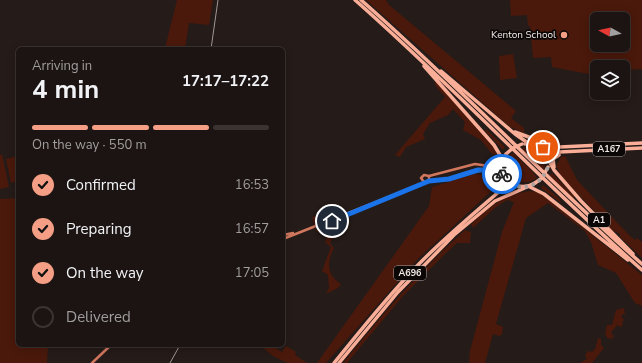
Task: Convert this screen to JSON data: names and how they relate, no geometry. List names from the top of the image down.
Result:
{
  "streets": {
    "highway": ["A167", "A1", "A696"]
  },
  "crossings": [
    ["A167", "A1"],
    ["A167", "A696"],
    ["A1", "A696"]
  ],
  "places": ["Kenton School"],
  "north": "left",
  "page": {
    "heading": ["4 min", "Arriving in", "17:17–17:22"],
    "bar": "On the way · 550 m",
    "list": [
      ["Confirmed", "16:53"],
      ["Preparing", "16:57"],
      ["On the way", "17:05"],
      "Delivered"
    ]
  }
}
